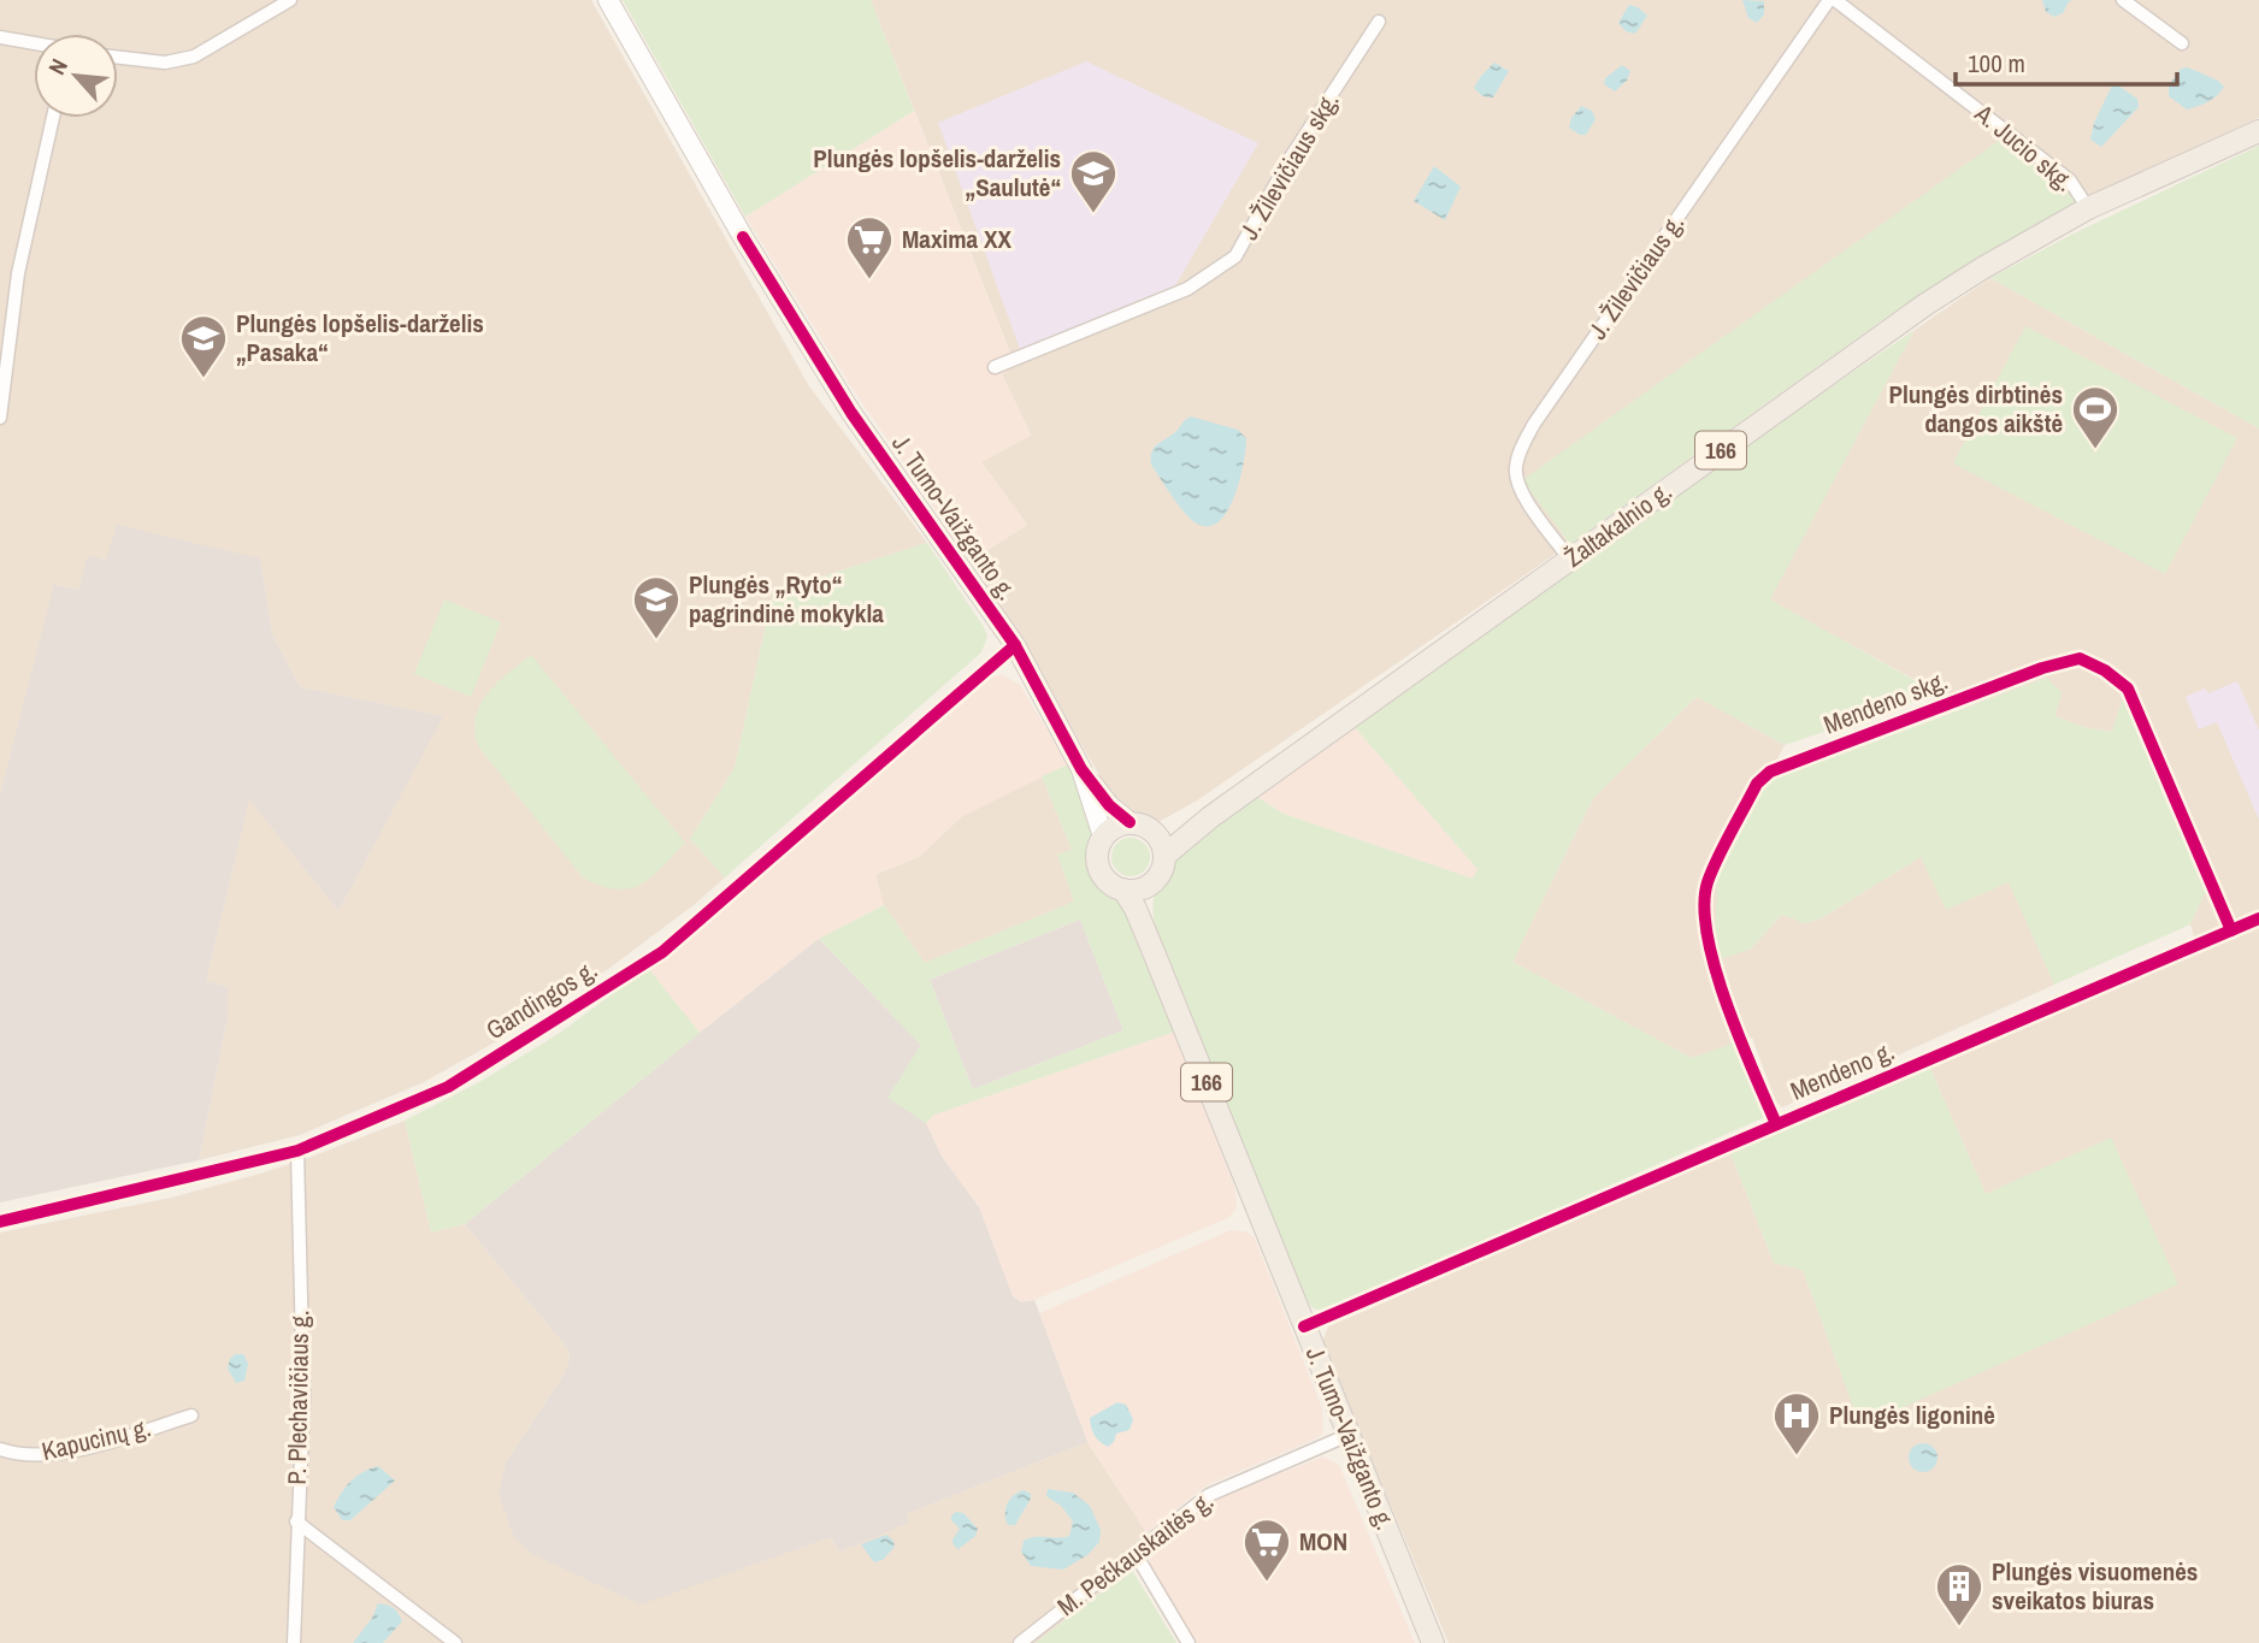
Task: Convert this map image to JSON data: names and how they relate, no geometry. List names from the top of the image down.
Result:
{
  "streets": {
    "main road": ["166", "J. Tumo-Vaižganto g.", "Žaltakalnio g."],
    "street": [
      "A. Jucio skg.",
      "J. Žilevičiaus skg.",
      "J. Žilevičiaus g.",
      "Mendeno skg.",
      "Gandingos g.",
      "Mendeno g.",
      "P. Plechavičiaus g.",
      "Kapucinų g.",
      "M. Pečkauskaitės g."
    ]
  },
  "crossings": [
    ["A. Jucio skg.", "Žaltakalnio g."],
    ["J. Žilevičiaus g.", "Žaltakalnio g."],
    ["166", "J. Tumo-Vaižganto g."],
    ["166", "Žaltakalnio g."],
    ["J. Tumo-Vaižganto g.", "Žaltakalnio g."],
    ["J. Tumo-Vaižganto g.", "Gandingos g."],
    ["J. Tumo-Vaižganto g.", "Mendeno g."],
    ["J. Tumo-Vaižganto g.", "M. Pečkauskaitės g."],
    ["Mendeno skg.", "Mendeno g."],
    ["Gandingos g.", "P. Plechavičiaus g."]
  ],
  "places": {
    "school or university": ["Plungės lopšelis-darželis „Saulutė“", "Plungės lopšelis-darželis „Pasaka“", "Plungės „Ryto“ pagrindinė mokykla"],
    "supermarket": ["Maxima XX", "MON"],
    "sports": ["Plungės dirbtinės dangos aikštė"],
    "hospital": ["Plungės ligoninė"],
    "building": ["Plungės visuomenės sveikatos biuras"]
  },
  "scale_bar": "100 m",
  "north": "top left"
}
